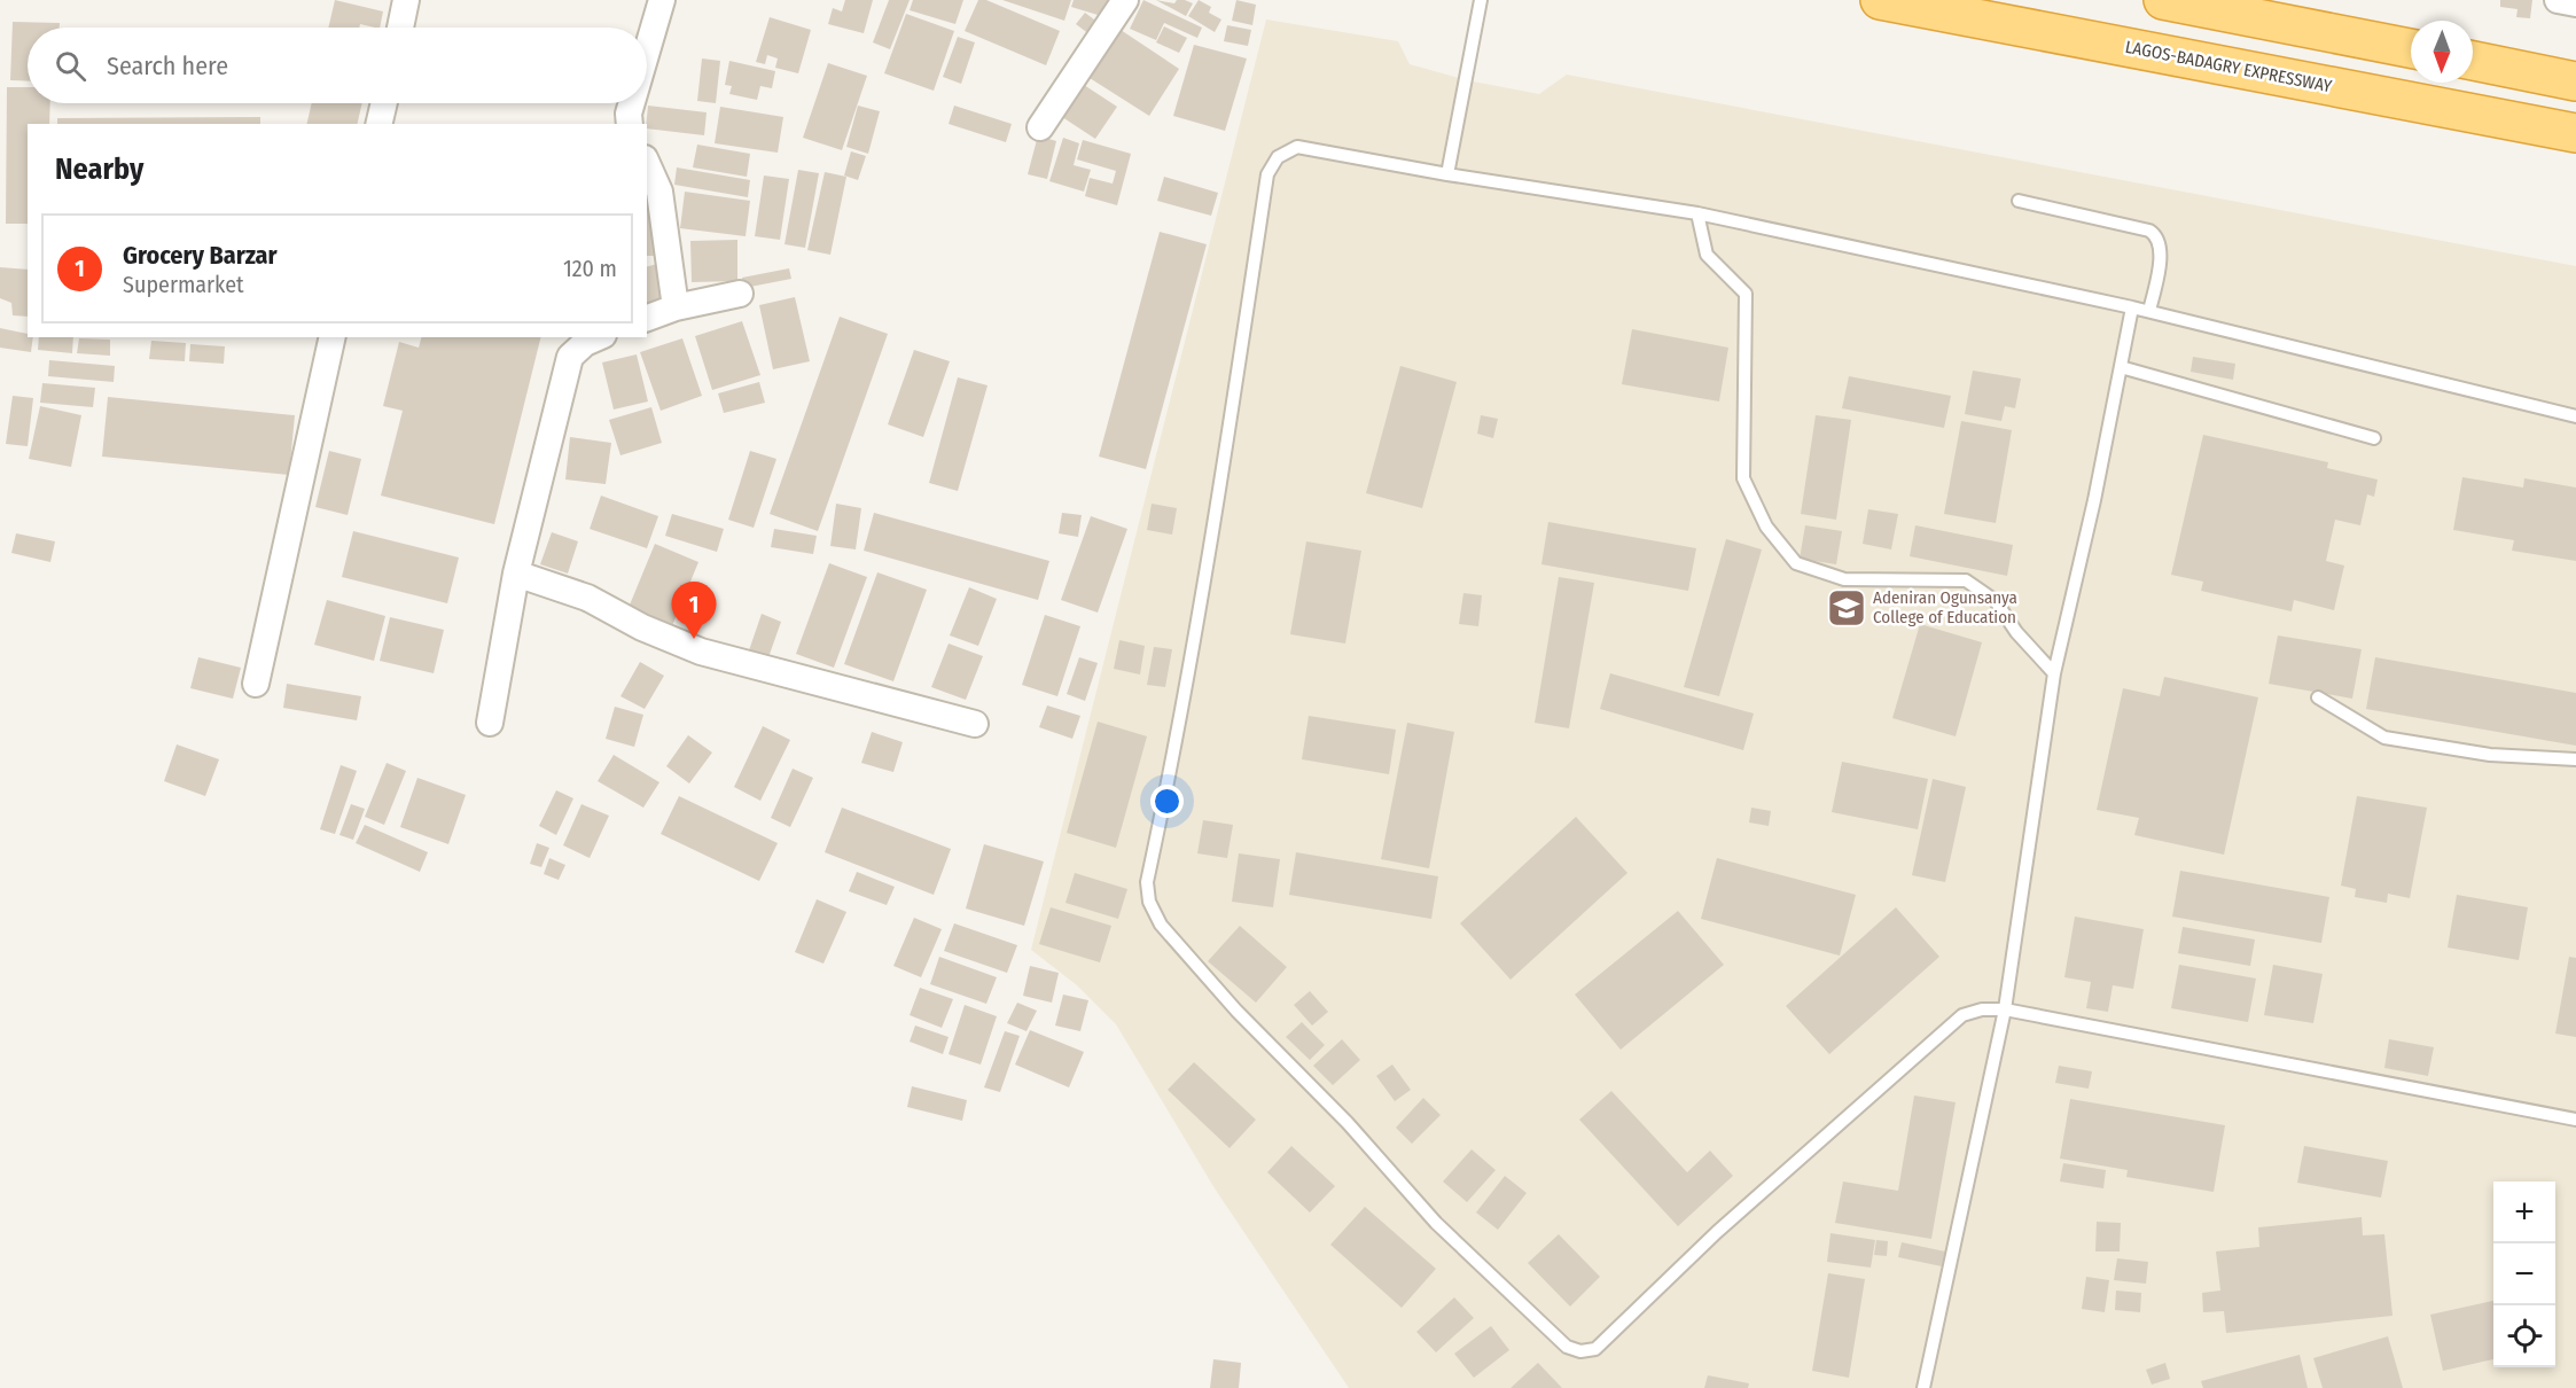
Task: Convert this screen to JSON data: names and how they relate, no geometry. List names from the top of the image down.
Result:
{
  "streets": {
    "highway": ["LAGOS-BADAGRY EXPRESSWAY"]
  },
  "places": {
    "school or university": ["Adeniran Ogunsanya College of Education"]
  },
  "north": "bottom",
  "page": {
    "search": "Search here",
    "heading": "Nearby",
    "list": [
      {
        "mark": "1",
        "name": "Grocery Barzar",
        "note": "Supermarket",
        "value": "120 m"
      }
    ],
    "pins": "1",
    "map_buttons": ["+", "−"]
  }
}
